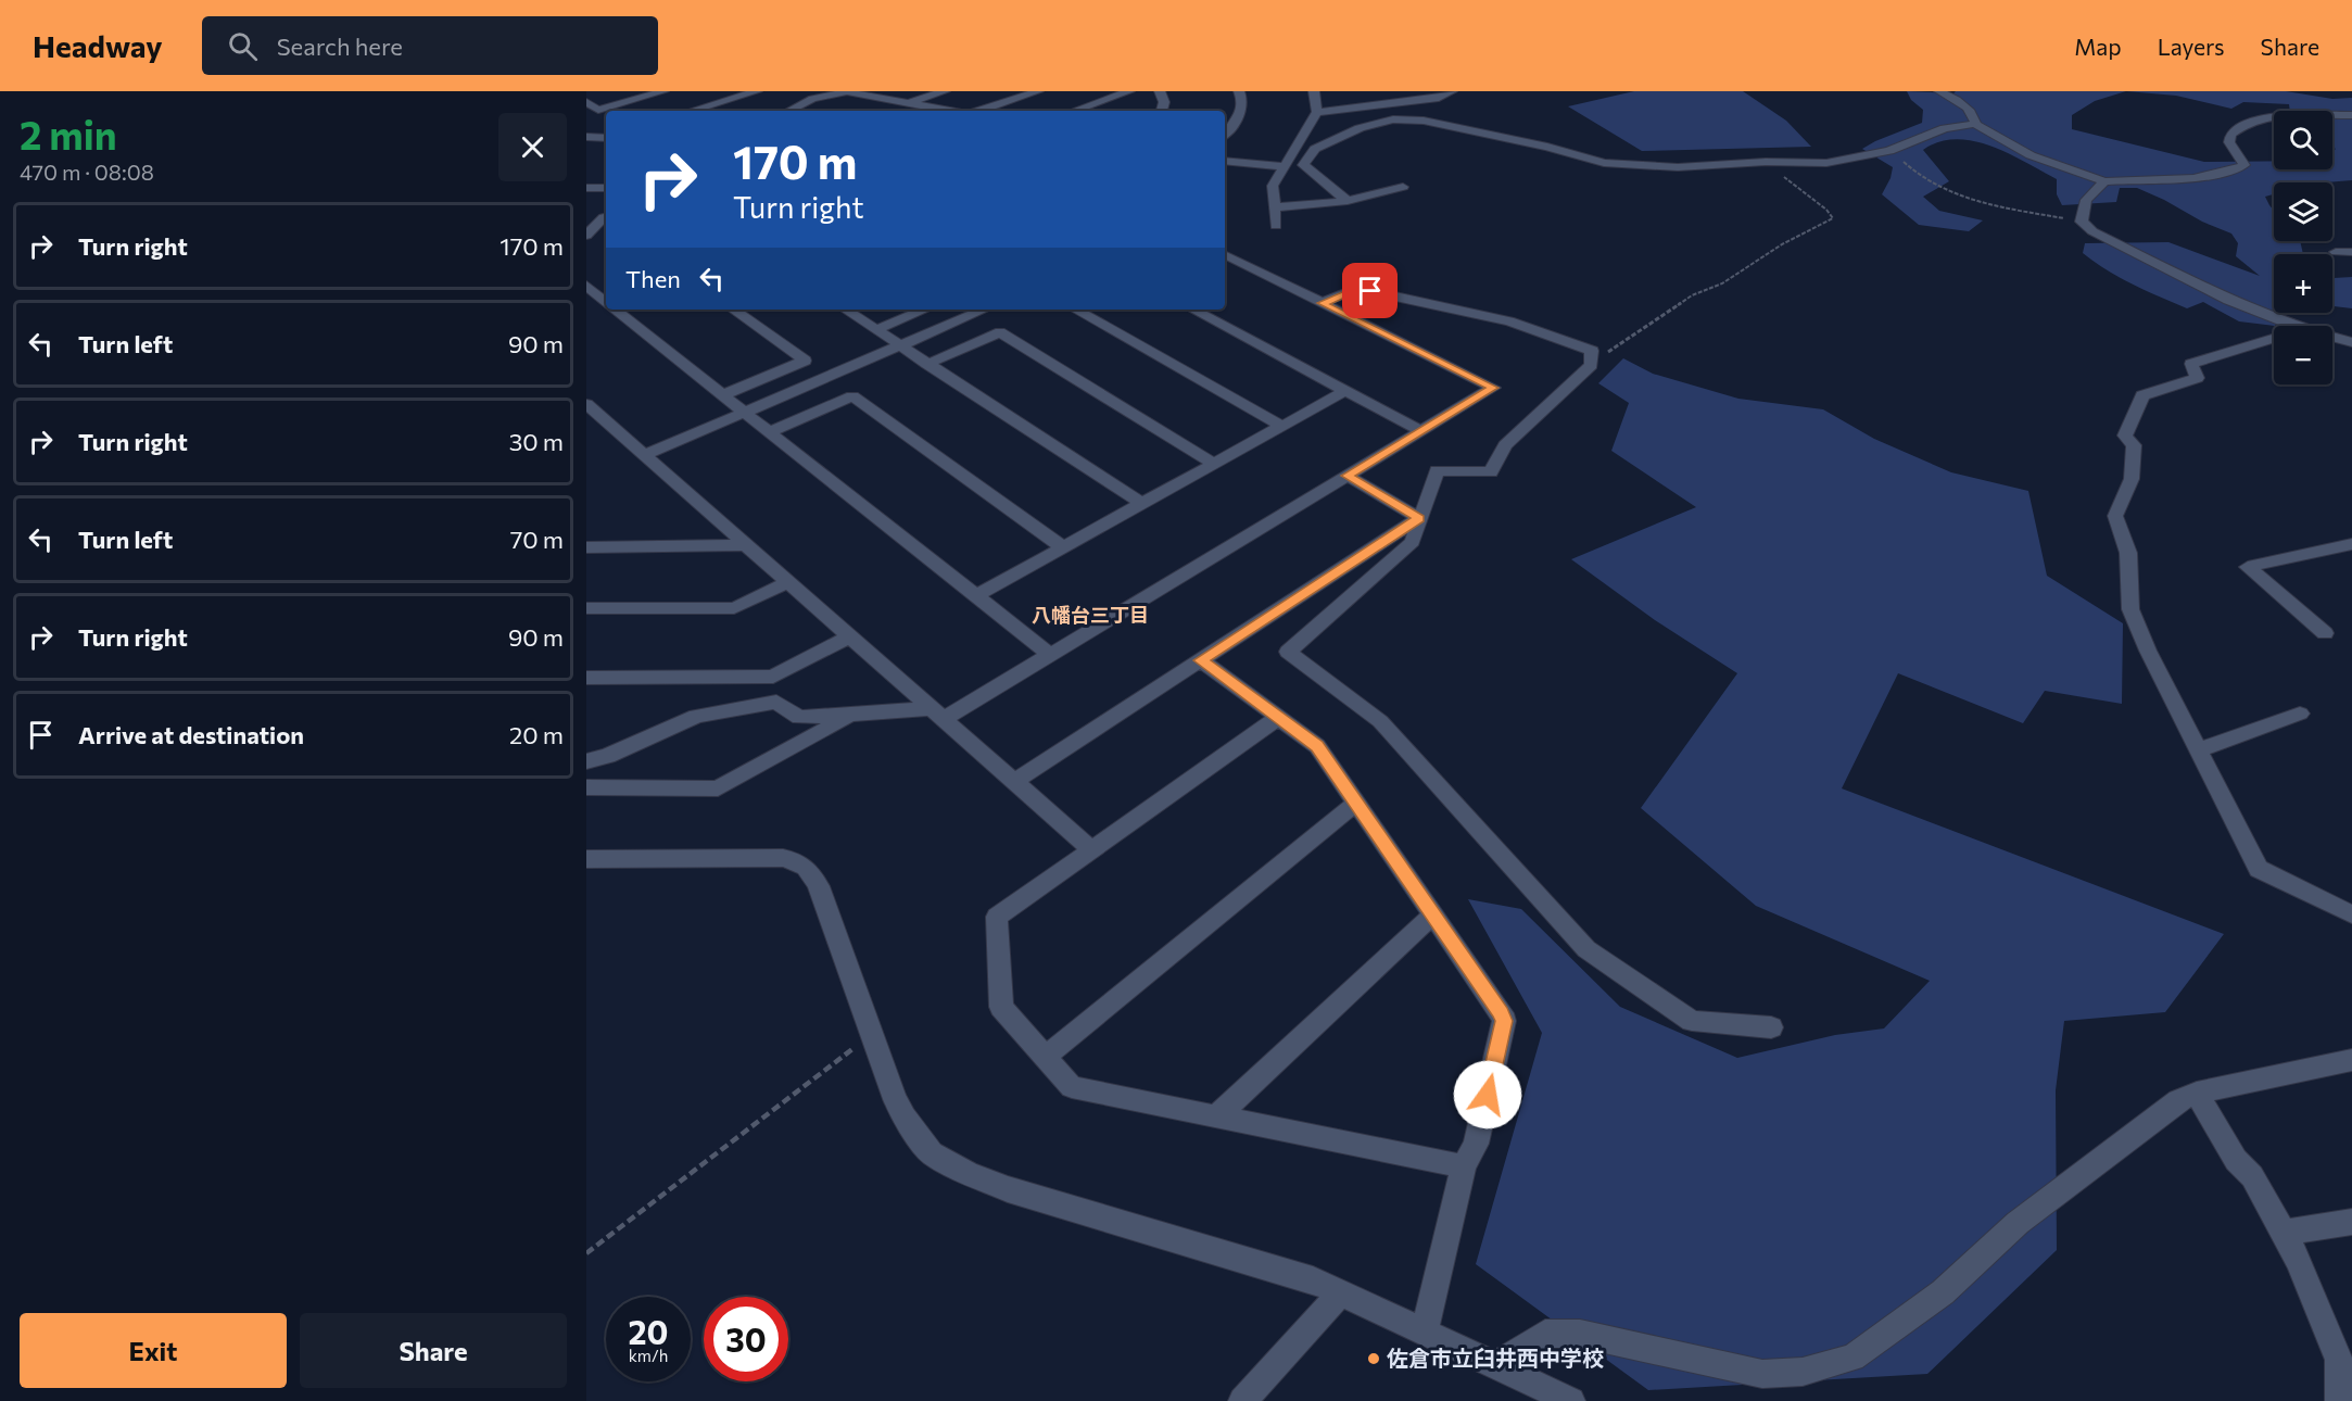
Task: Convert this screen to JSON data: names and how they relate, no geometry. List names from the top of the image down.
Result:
{
  "districts": ["八幡台三丁目"],
  "places": ["佐倉市立臼井西中学校"],
  "page": {
    "header": "Headway",
    "search": "Search here",
    "nav": ["Map", "Layers", "Share"],
    "heading": ["2 min", "470 m · 08:08"],
    "map_buttons": ["+", "−"],
    "turn": ["170 m", "Turn right"],
    "list": [
      {
        "name": "Turn right",
        "value": "170 m"
      },
      {
        "name": "Turn left",
        "value": "90 m"
      },
      {
        "name": "Turn right",
        "value": "30 m"
      },
      {
        "name": "Turn left",
        "value": "70 m"
      },
      {
        "name": "Turn right",
        "value": "90 m"
      },
      {
        "name": "Arrive at destination",
        "value": "20 m"
      }
    ],
    "then": "Then",
    "speed": "20 km/h",
    "limit": "30",
    "buttons": ["Exit", "Share"]
  }
}
